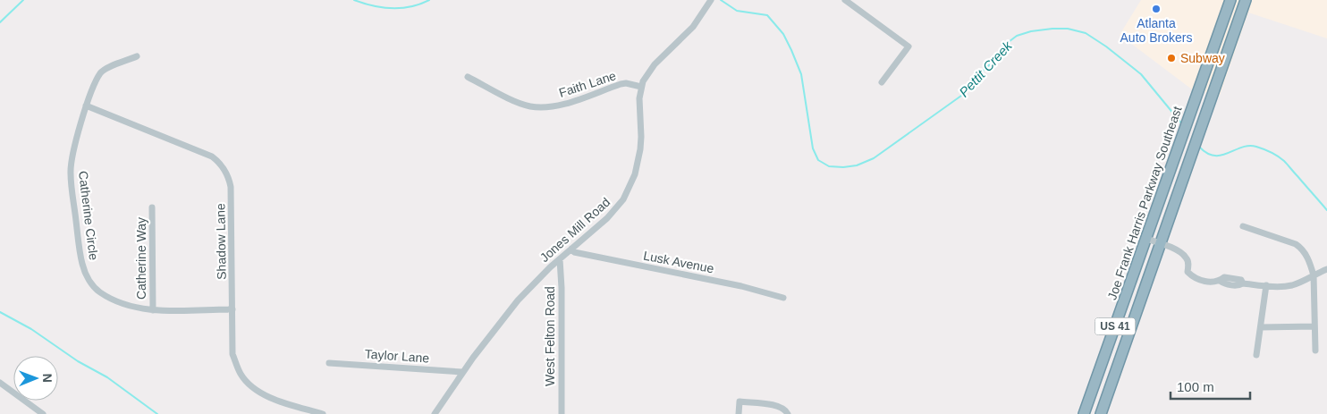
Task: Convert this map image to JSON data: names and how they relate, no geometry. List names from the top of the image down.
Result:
{
  "streets": {
    "highway": ["Joe Frank Harris Parkway Southeast", "US 41"],
    "street": [
      "Faith Lane",
      "Catherine Circle",
      "Jones Mill Road",
      "Shadow Lane",
      "Catherine Way",
      "Lusk Avenue",
      "West Felton Road",
      "Taylor Lane"
    ]
  },
  "crossings": [
    ["Faith Lane", "Jones Mill Road"],
    ["Catherine Circle", "Shadow Lane"],
    ["Catherine Circle", "Catherine Way"],
    ["Jones Mill Road", "Lusk Avenue"],
    ["Jones Mill Road", "West Felton Road"],
    ["Jones Mill Road", "Taylor Lane"]
  ],
  "water": ["Pettit Creek"],
  "places": ["Atlanta Auto Brokers", "Subway"],
  "scale_bar": "100 m",
  "north": "right"
}
